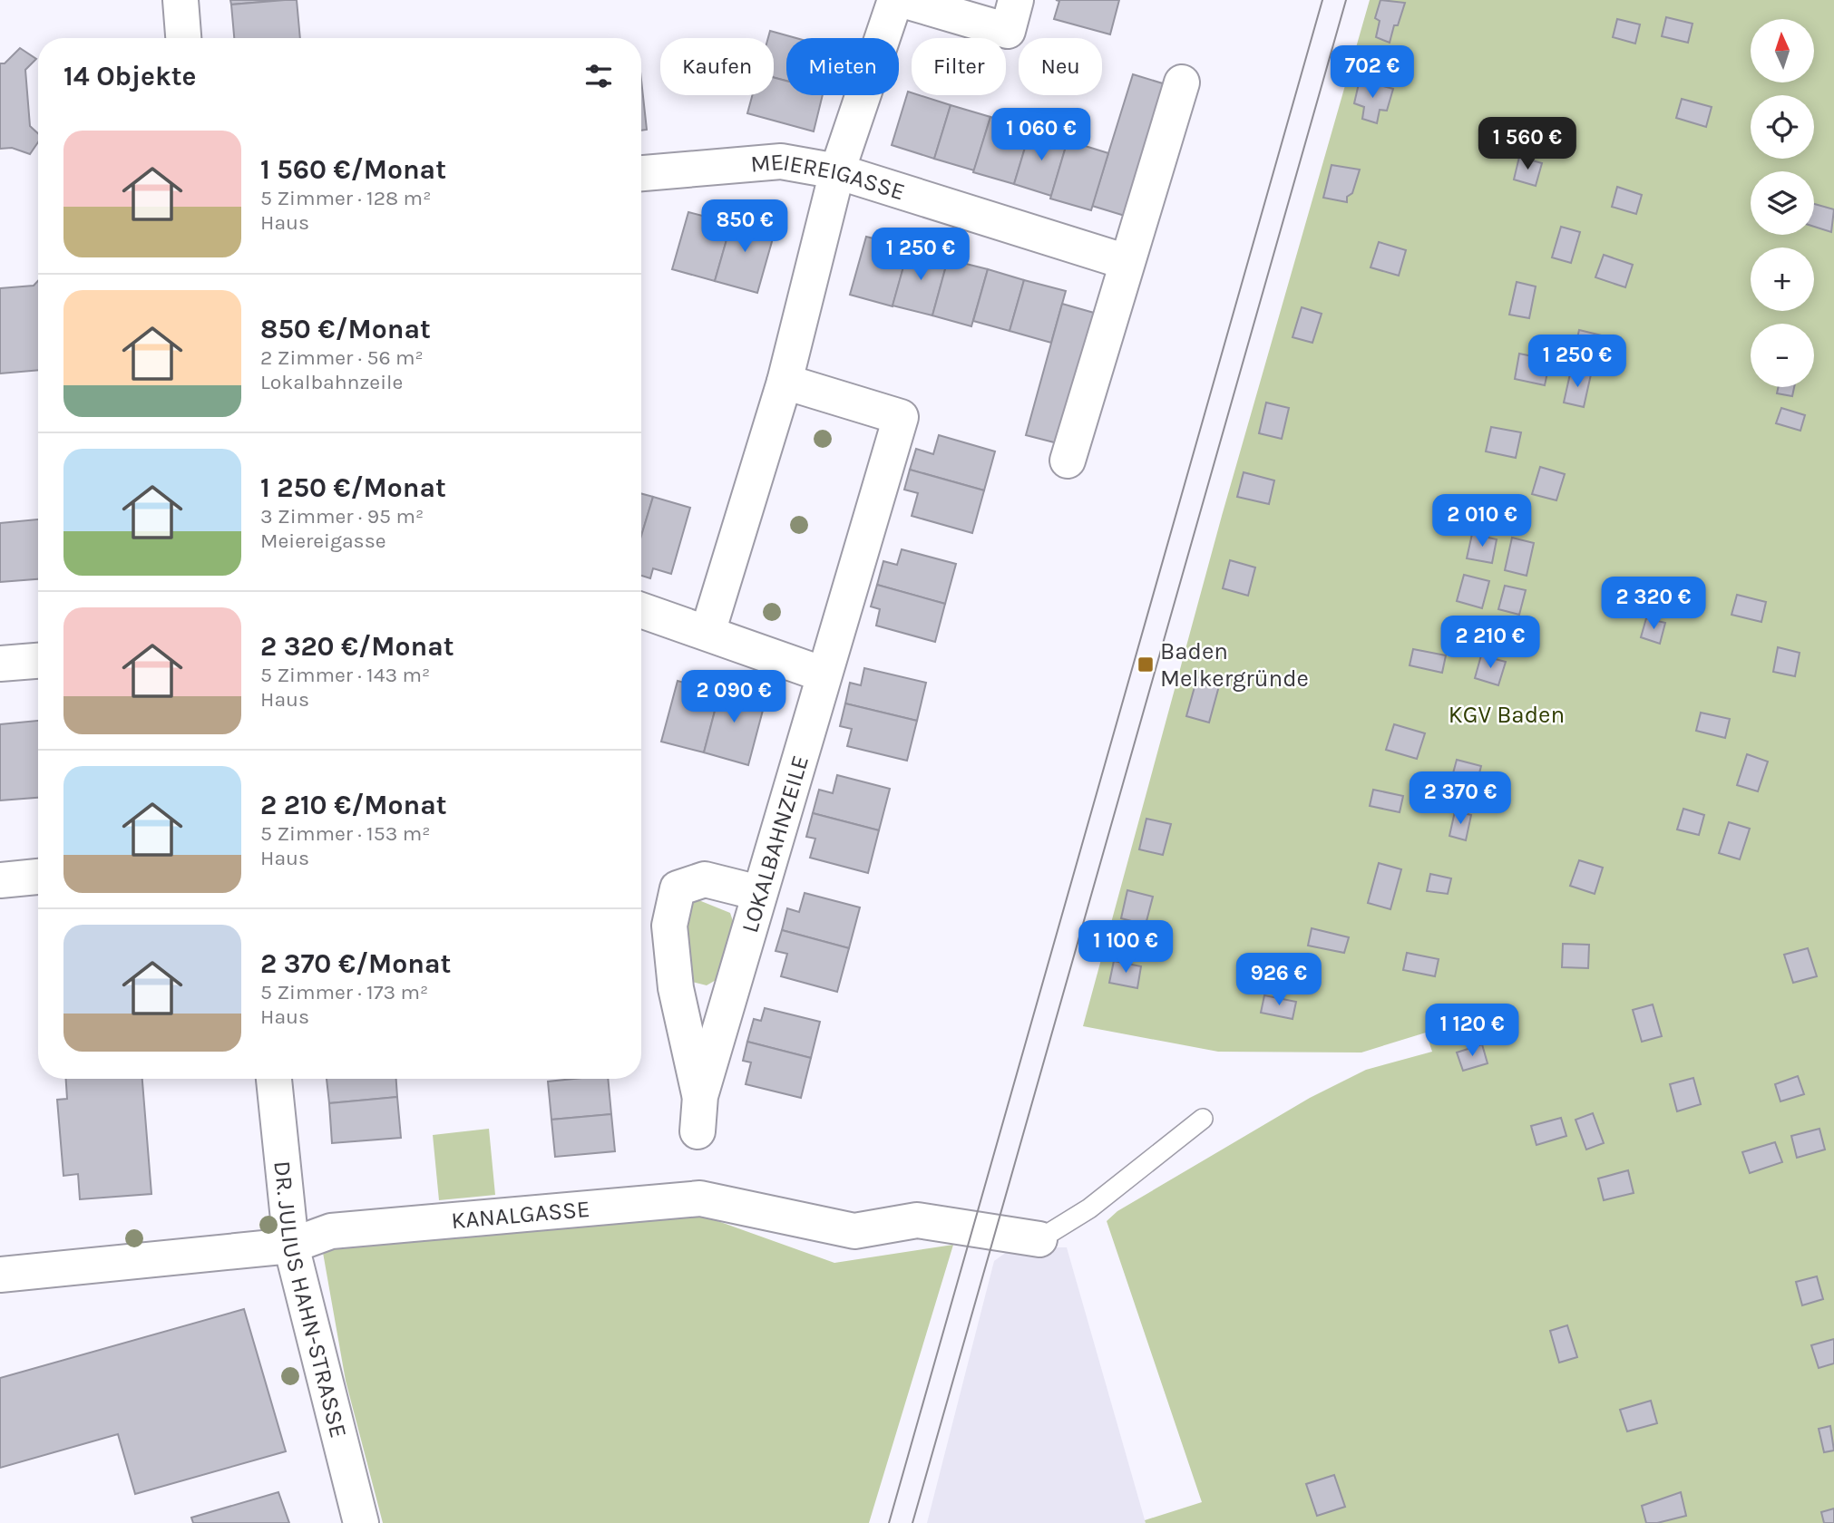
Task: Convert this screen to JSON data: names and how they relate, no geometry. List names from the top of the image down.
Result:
{
  "streets": {
    "street": [
      "MEIEREIGASSE",
      "LOKALBAHNZEILE",
      "KANALGASSE",
      "DR. JULIUS HAHN-STRASSE"
    ]
  },
  "crossings": [
    ["KANALGASSE", "DR. JULIUS HAHN-STRASSE"]
  ],
  "parks": ["KGV Baden"],
  "places": {
    "transit": ["Baden Melkergründe"]
  },
  "north": "top",
  "page": {
    "map_buttons": ["+", "−"],
    "chip": [
      "Kaufen",
      "Mieten",
      "Filter",
      "Neu"
    ],
    "heading": "14 Objekte",
    "price": [
      "702 €",
      "1 060 €",
      "1 560 €",
      "850 €",
      "1 250 €",
      "1 250 €",
      "2 010 €",
      "2 320 €",
      "2 210 €",
      "2 090 €",
      "2 370 €",
      "1 100 €",
      "926 €",
      "1 120 €"
    ],
    "list": [
      {
        "name": "1 560 €/Monat",
        "note": "5 Zimmer · 128 m² · Haus"
      },
      {
        "name": "850 €/Monat",
        "note": "2 Zimmer · 56 m² · Lokalbahnzeile"
      },
      {
        "name": "1 250 €/Monat",
        "note": "3 Zimmer · 95 m² · Meiereigasse"
      },
      {
        "name": "2 320 €/Monat",
        "note": "5 Zimmer · 143 m² · Haus"
      },
      {
        "name": "2 210 €/Monat",
        "note": "5 Zimmer · 153 m² · Haus"
      },
      {
        "name": "2 370 €/Monat",
        "note": "5 Zimmer · 173 m² · Haus"
      }
    ]
  }
}
